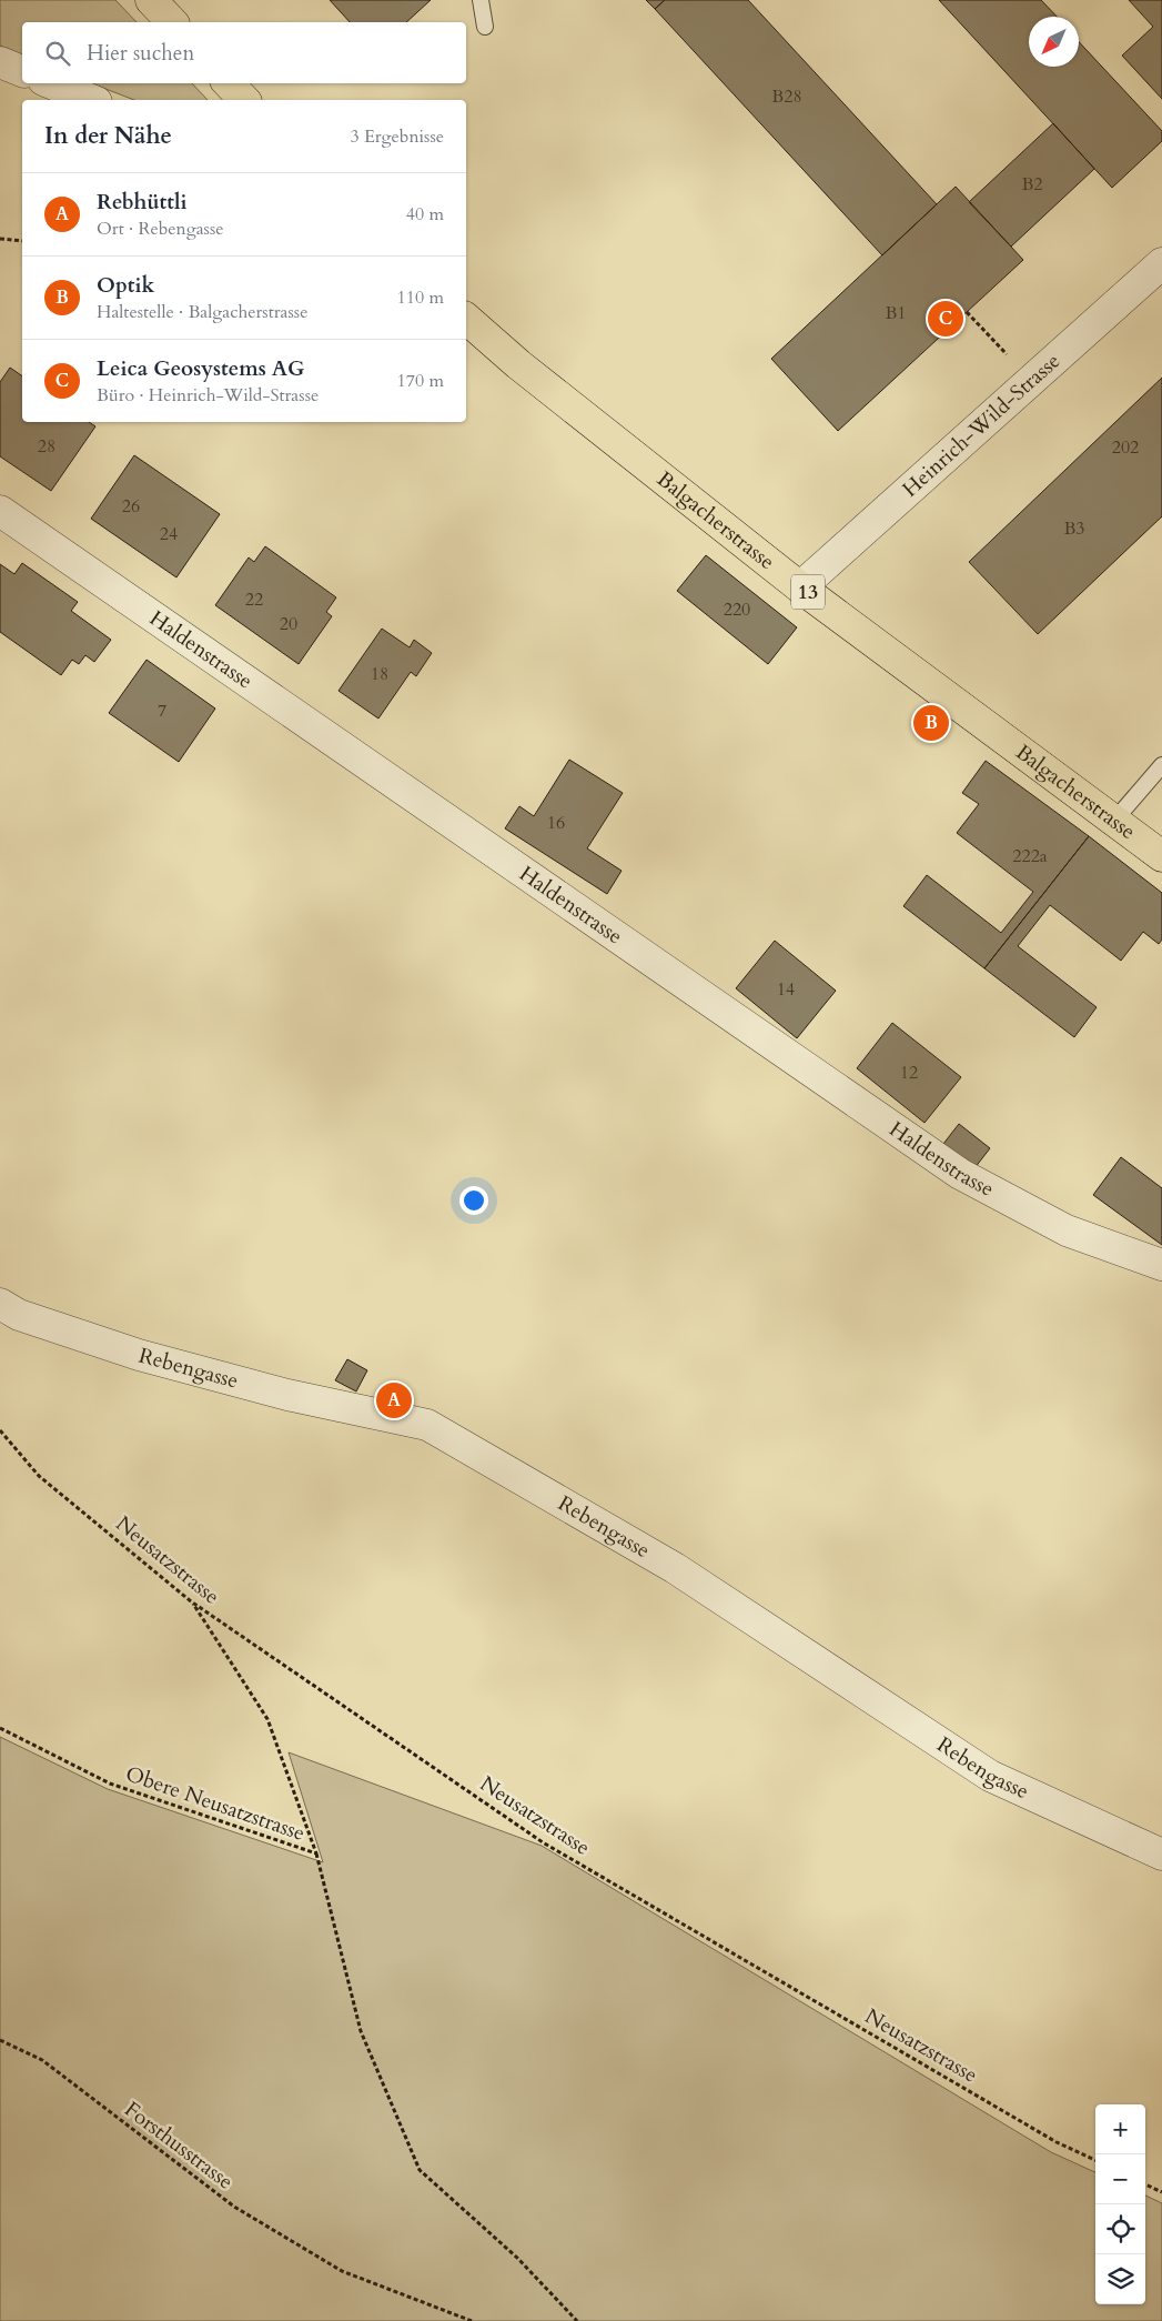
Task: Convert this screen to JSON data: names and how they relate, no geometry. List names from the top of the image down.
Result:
{
  "streets": {
    "main road": ["Balgacherstrasse", "13"],
    "street": ["Heinrich-Wild-Strasse", "Haldenstrasse", "Rebengasse"],
    "path": ["Neusatzstrasse", "Obere Neusatzstrasse", "Forsthusstrasse"]
  },
  "crossings": [
    ["Heinrich-Wild-Strasse", "Balgacherstrasse"],
    ["Neusatzstrasse", "Obere Neusatzstrasse"]
  ],
  "house_numbers": [
    "B28",
    "B2",
    "B1",
    "28",
    "202",
    "26",
    "B3",
    "24",
    "22",
    "220",
    "20",
    "18",
    "7",
    "16",
    "222a",
    "14",
    "12"
  ],
  "north": "bottom left",
  "page": {
    "search": "Hier suchen",
    "heading": ["In der Nähe", "3 Ergebnisse"],
    "list": [
      {
        "mark": "A",
        "name": "Rebhüttli",
        "note": "Ort · Rebengasse",
        "value": "40 m"
      },
      {
        "mark": "B",
        "name": "Optik",
        "note": "Haltestelle · Balgacherstrasse",
        "value": "110 m"
      },
      {
        "mark": "C",
        "name": "Leica Geosystems AG",
        "note": "Büro · Heinrich-Wild-Strasse",
        "value": "170 m"
      }
    ],
    "pins": ["C", "B", "A"],
    "map_buttons": ["+", "−"]
  }
}
